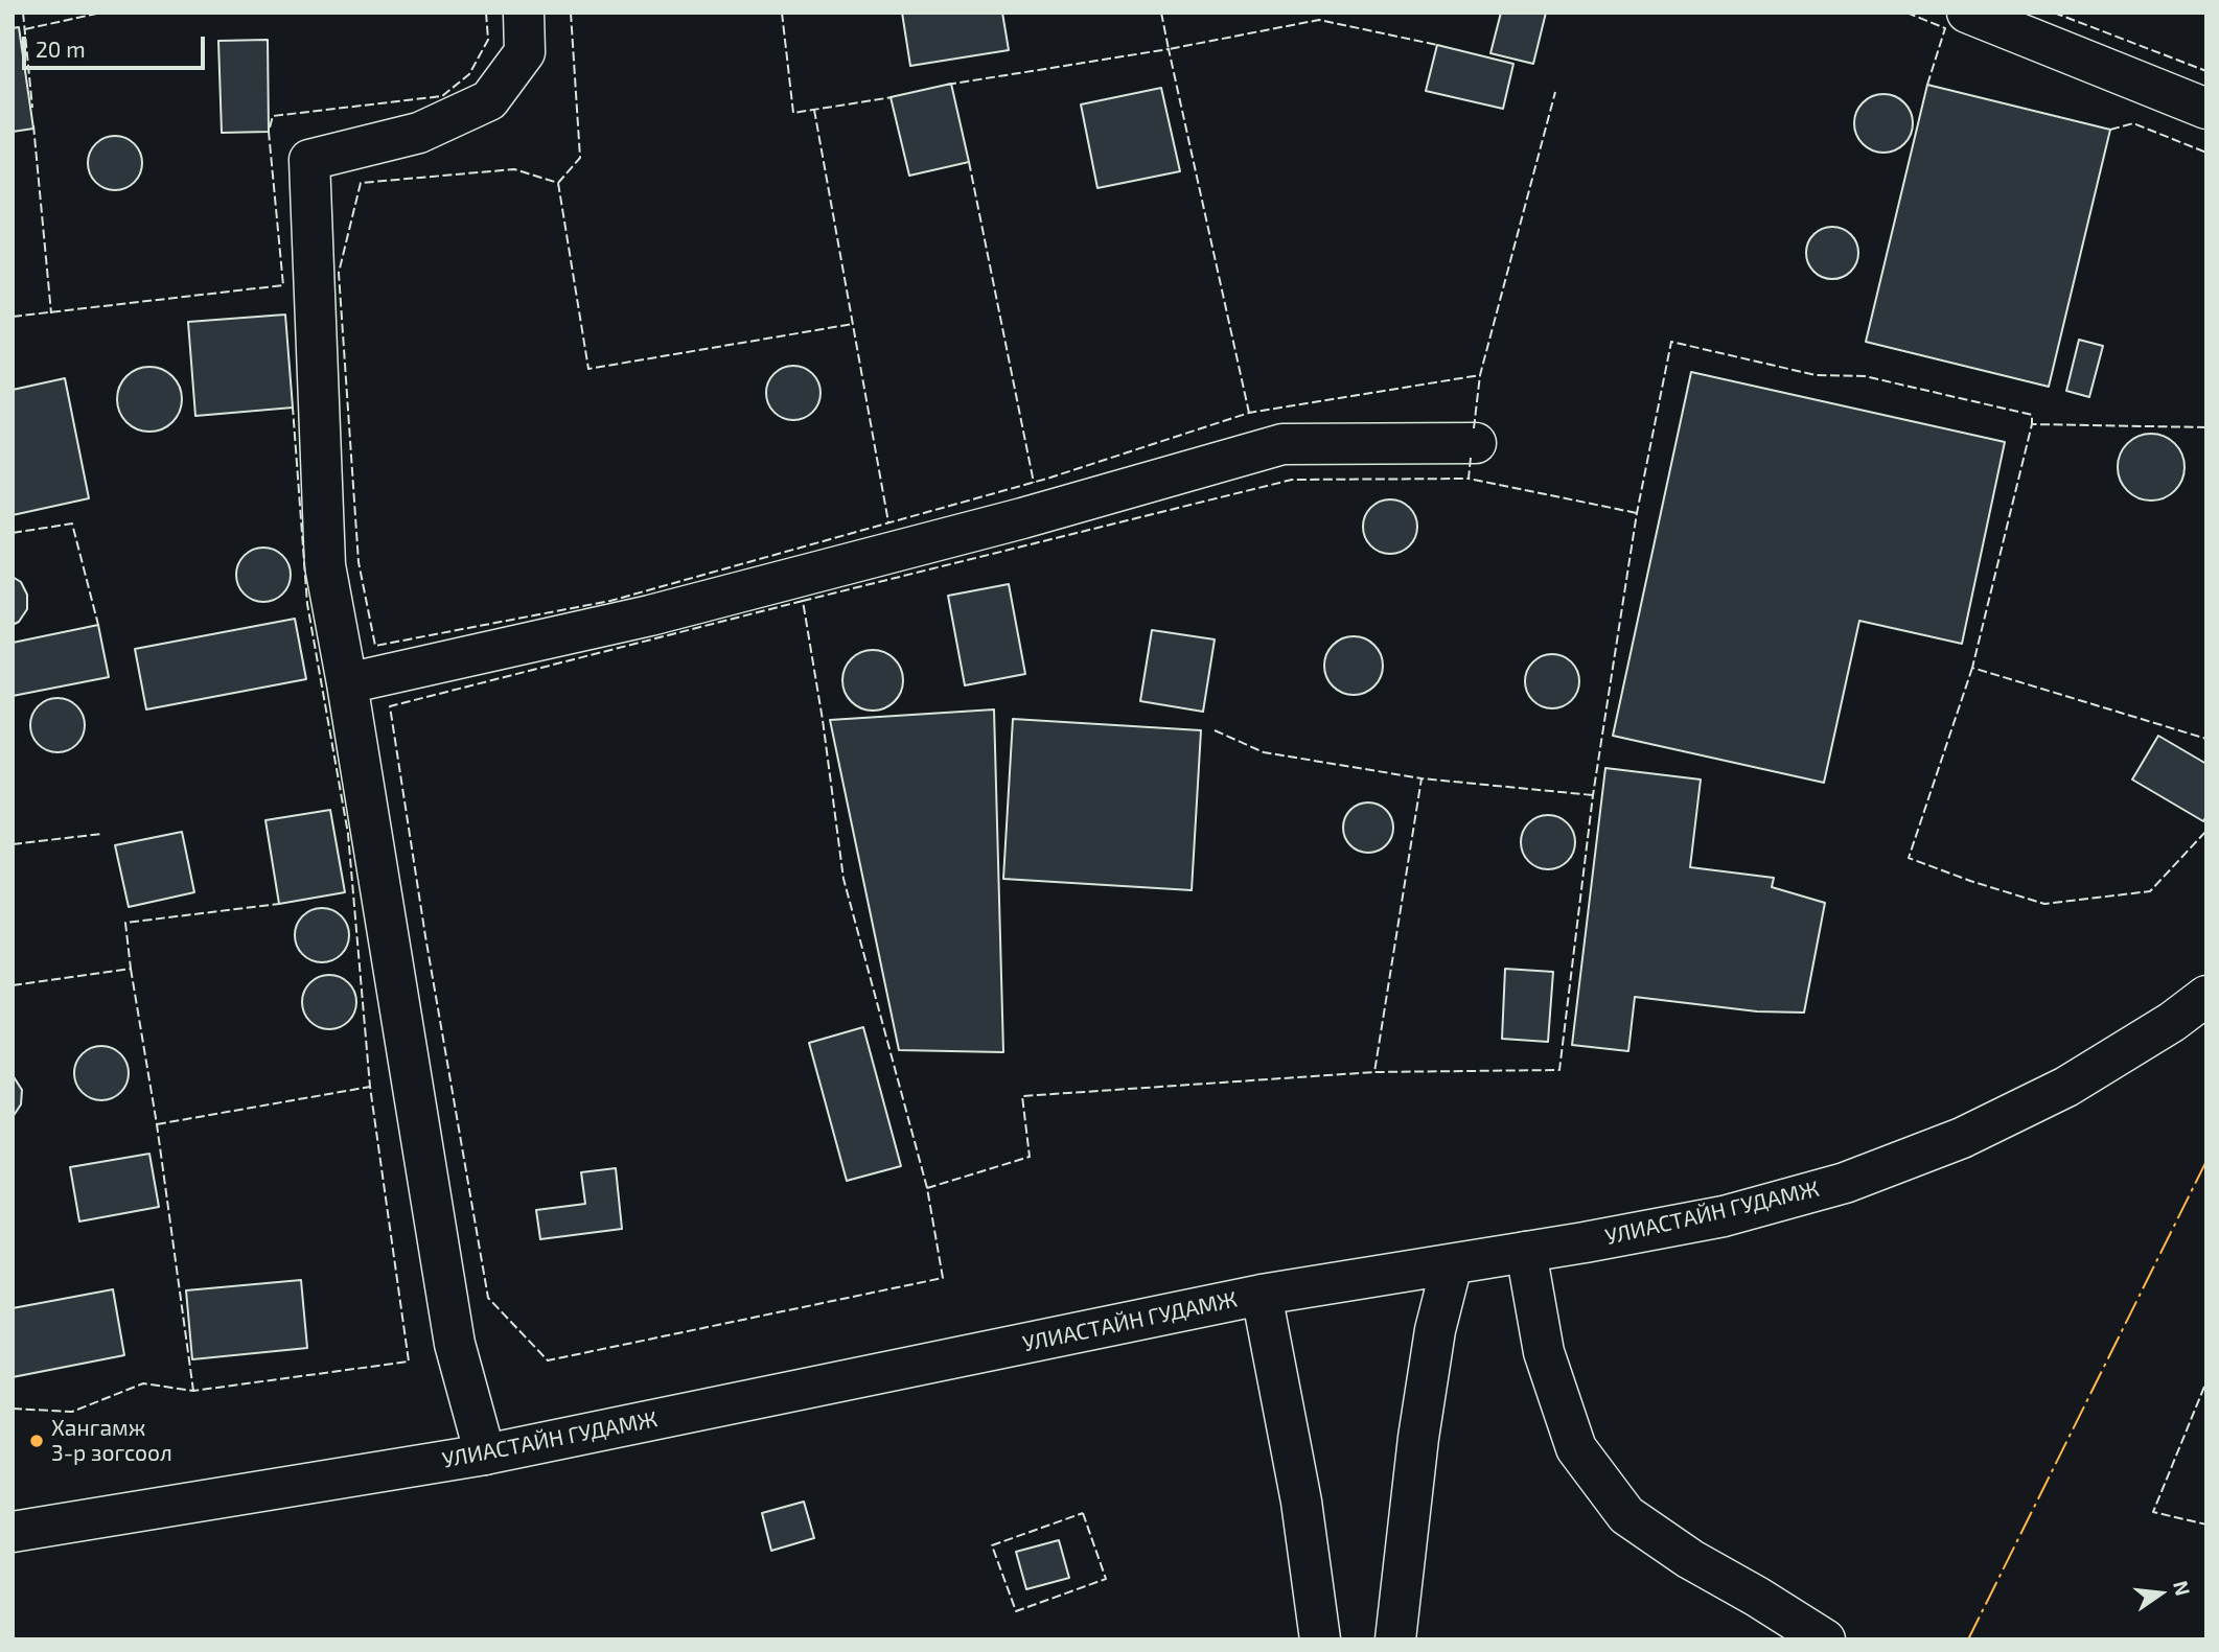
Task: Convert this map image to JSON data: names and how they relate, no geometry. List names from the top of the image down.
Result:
{
  "streets": {
    "street": ["УЛИАСТАЙН ГУДАМЖ"]
  },
  "places": ["Хангамж 3-р зогсоол"],
  "scale_bar": "20 m",
  "north": "right"
}
